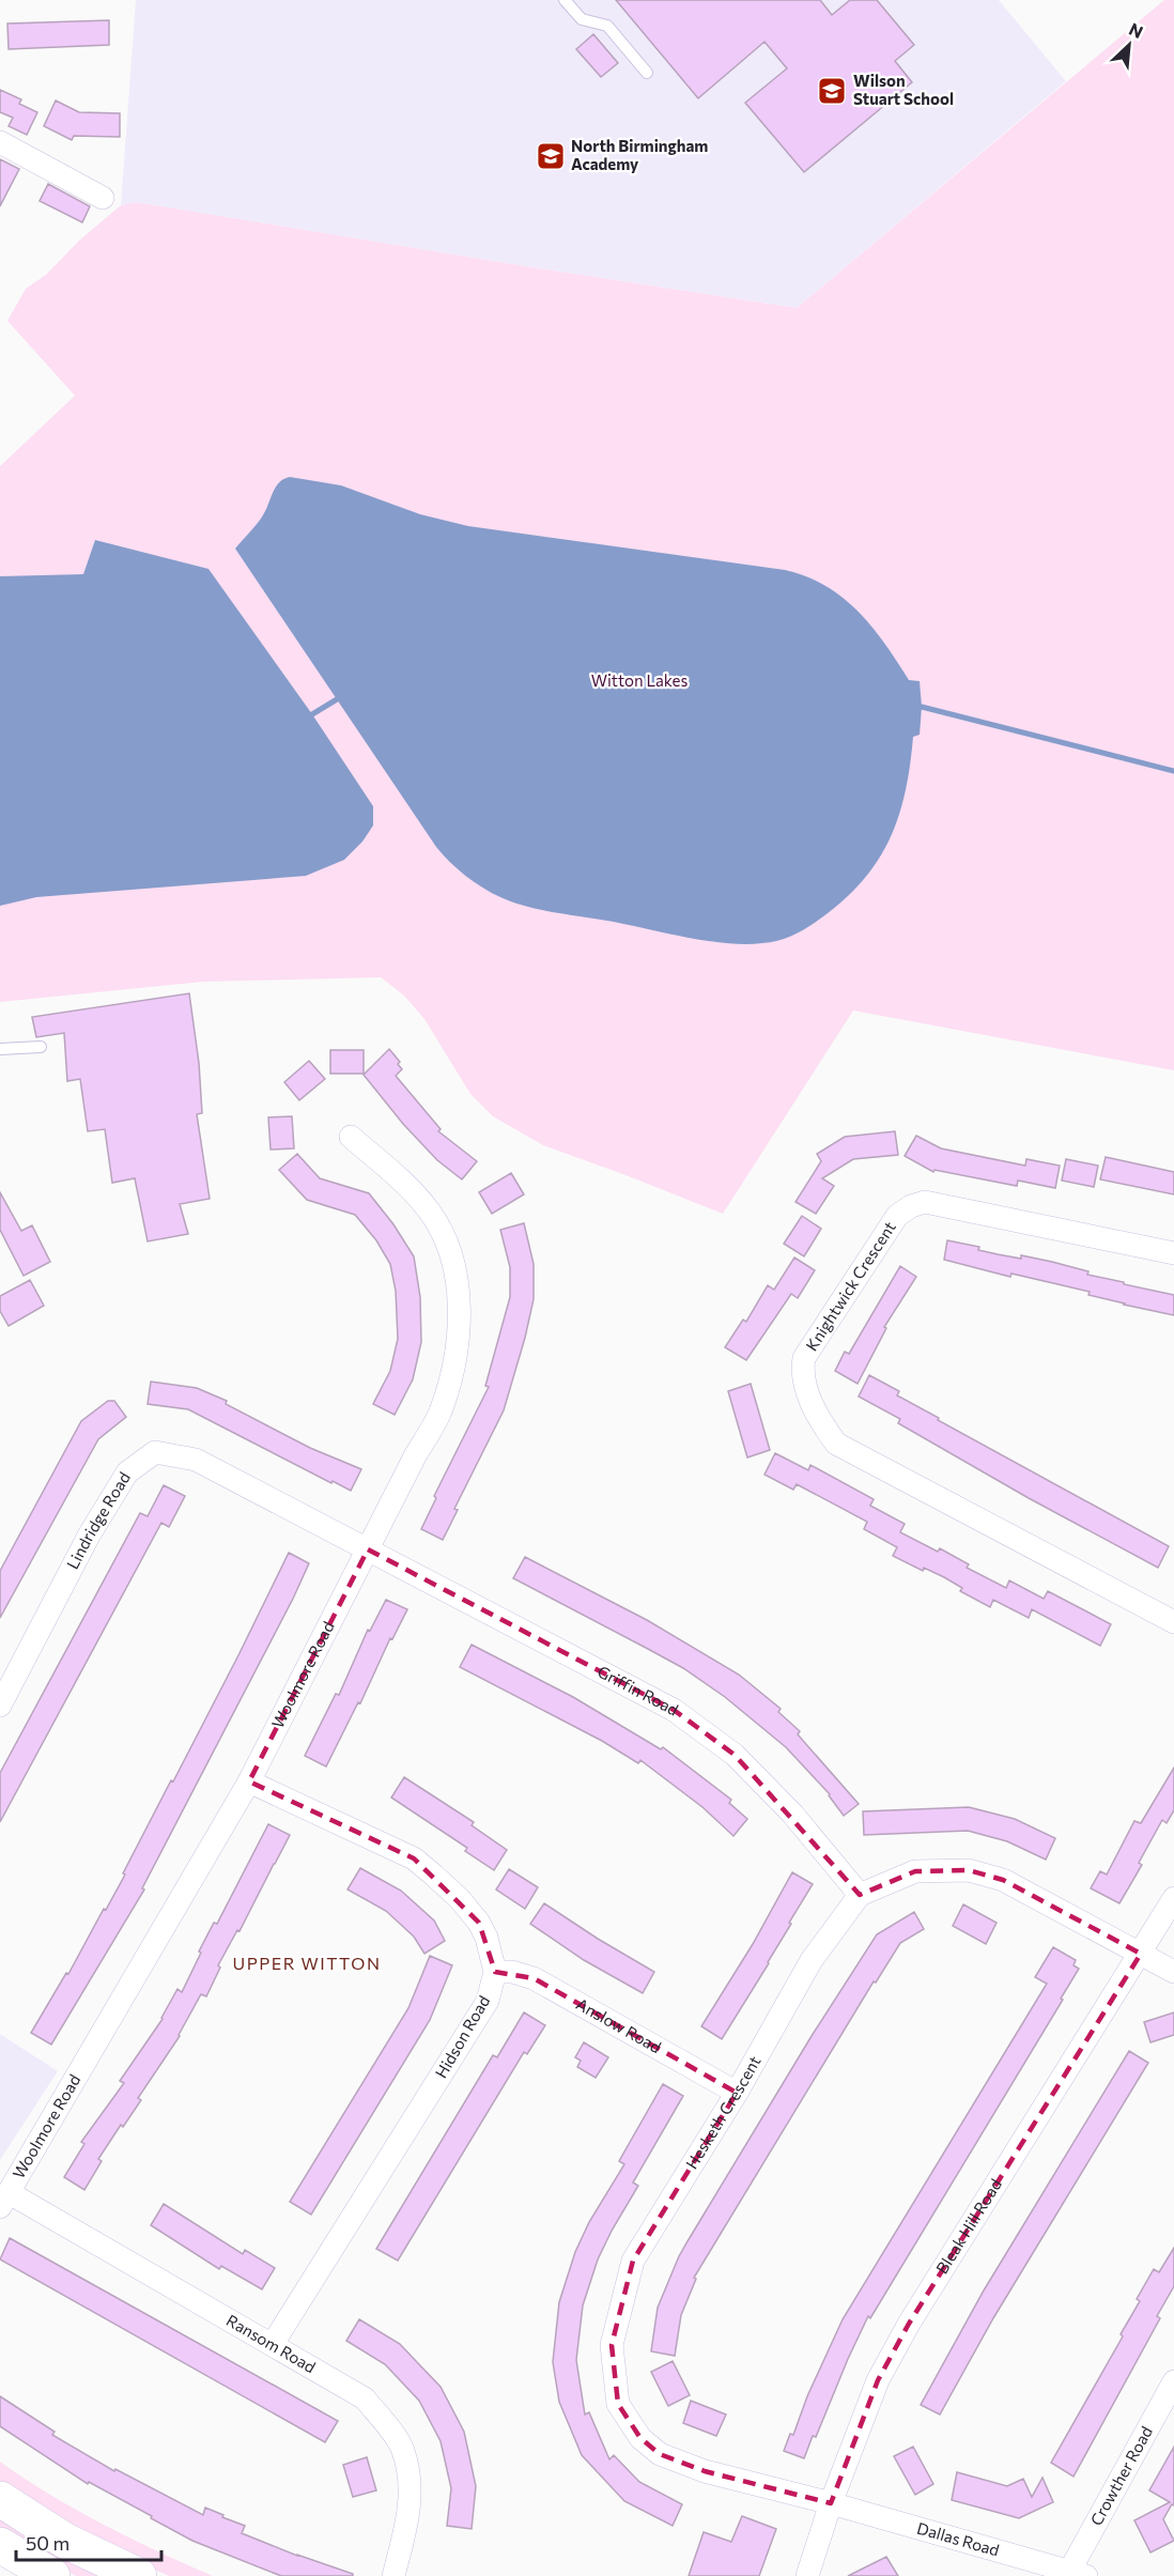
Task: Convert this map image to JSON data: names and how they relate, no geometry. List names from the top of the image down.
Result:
{
  "streets": {
    "street": [
      "Knightwick Crescent",
      "Lindridge Road",
      "Woolmore Road",
      "Griffin Road",
      "Anslow Road",
      "Hidson Road",
      "Hesketh Crescent",
      "Bleak Hill Road",
      "Ransom Road",
      "Crowther Road",
      "Dallas Road"
    ]
  },
  "crossings": [
    ["Lindridge Road", "Woolmore Road"],
    ["Lindridge Road", "Griffin Road"],
    ["Woolmore Road", "Griffin Road"],
    ["Woolmore Road", "Ransom Road"],
    ["Griffin Road", "Hesketh Crescent"],
    ["Anslow Road", "Hidson Road"],
    ["Anslow Road", "Hesketh Crescent"],
    ["Hidson Road", "Ransom Road"],
    ["Hesketh Crescent", "Bleak Hill Road"],
    ["Hesketh Crescent", "Dallas Road"],
    ["Bleak Hill Road", "Dallas Road"],
    ["Crowther Road", "Dallas Road"]
  ],
  "districts": ["UPPER WITTON"],
  "parks": ["Witton Lakes"],
  "places": {
    "school or university": ["Wilson Stuart School", "North Birmingham Academy"]
  },
  "scale_bar": "50 m",
  "north": "top right"
}
